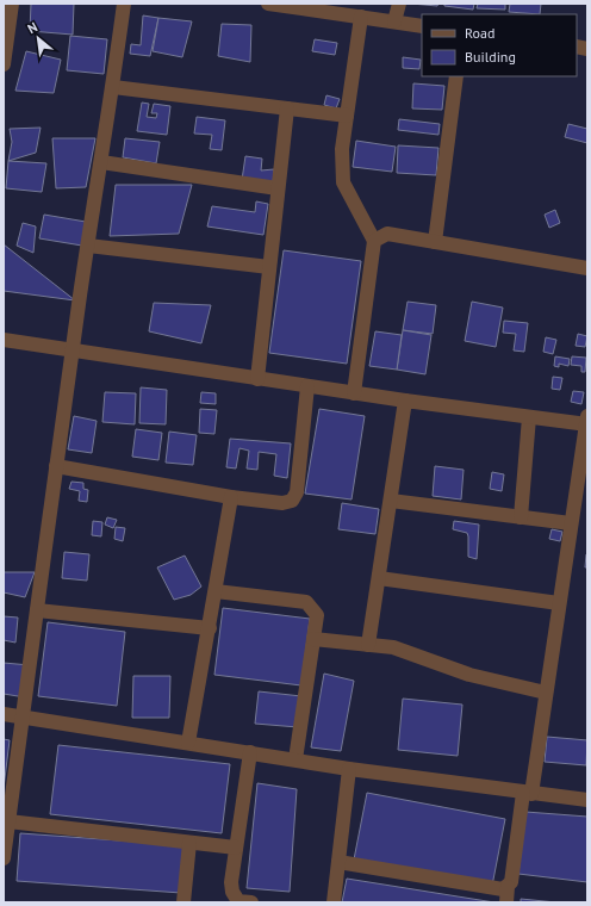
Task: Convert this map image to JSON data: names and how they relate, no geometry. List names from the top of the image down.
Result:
{
  "legend": ["Road", "Building"],
  "north": "top left"
}
